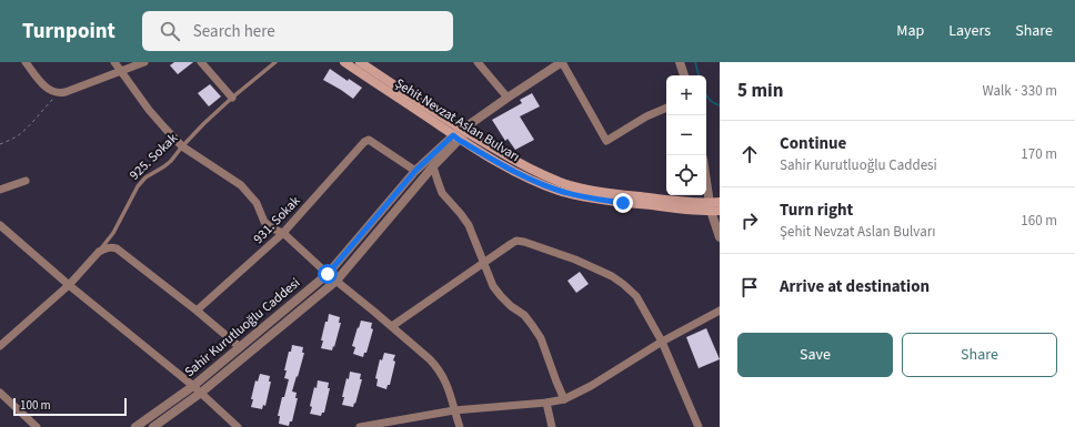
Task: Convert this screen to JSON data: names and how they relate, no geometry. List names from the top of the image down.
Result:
{
  "streets": {
    "main road": ["Şehit Nevzat Aslan Bulvarı"],
    "street": ["925. Sokak", "931. Sokak", "Sahir Kurutluoğlu Caddesi"]
  },
  "crossings": [
    ["Şehit Nevzat Aslan Bulvarı", "Sahir Kurutluoğlu Caddesi"],
    ["931. Sokak", "Sahir Kurutluoğlu Caddesi"]
  ],
  "scale_bar": "100 m",
  "page": {
    "header": "Turnpoint",
    "search": "Search here",
    "nav": ["Map", "Layers", "Share"],
    "heading": ["5 min", "Walk · 330 m"],
    "map_buttons": ["+", "−"],
    "list": [
      ["Continue", "Sahir Kurutluoğlu Caddesi", "170 m"],
      ["Turn right", "Şehit Nevzat Aslan Bulvarı", "160 m"],
      "Arrive at destination"
    ],
    "buttons": ["Save", "Share"],
    "scale": "100 m"
  }
}
